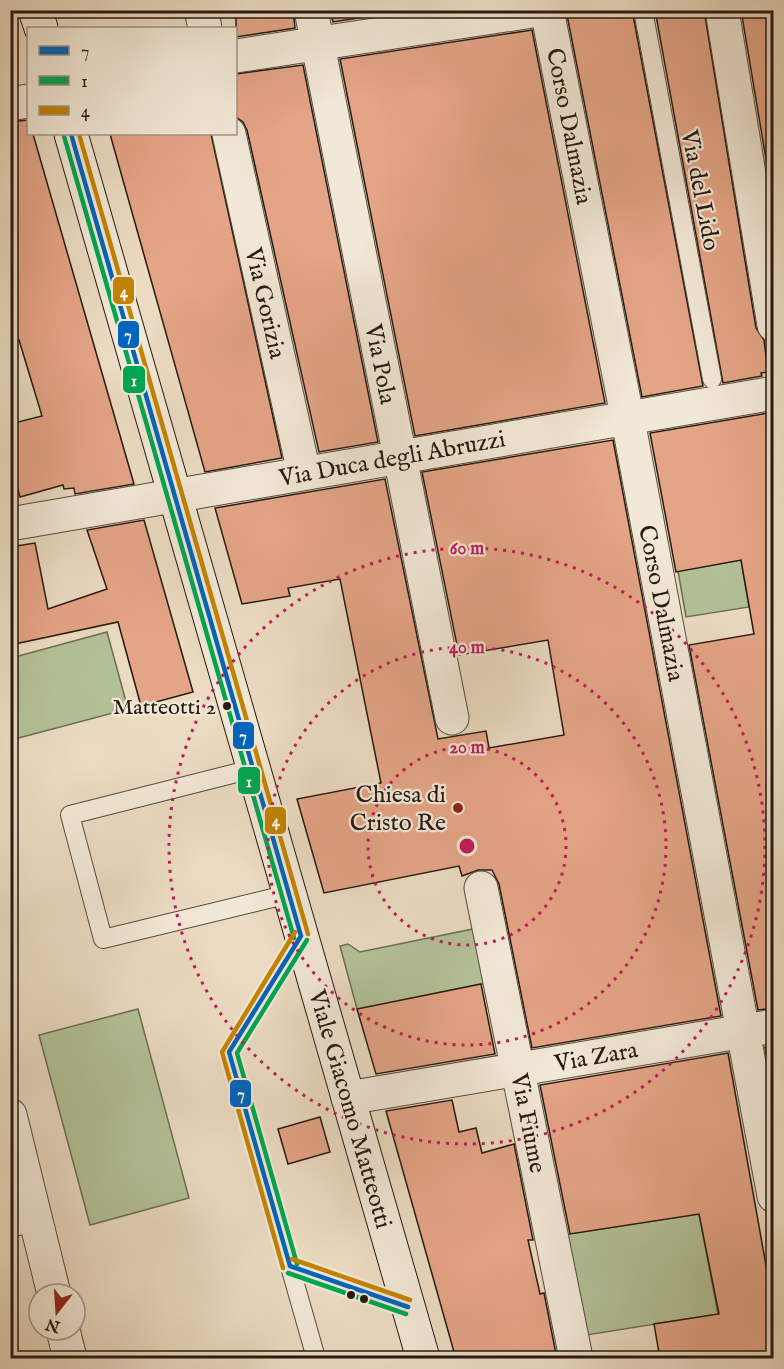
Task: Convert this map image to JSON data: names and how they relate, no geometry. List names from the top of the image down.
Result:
{
  "streets": {
    "street": [
      "Corso Dalmazia",
      "Via Gorizia",
      "Via Pola",
      "Via Duca degli Abruzzi",
      "Via Zara",
      "Viale Giacomo Matteotti",
      "Via Fiume"
    ],
    "lane": ["Via del Lido"]
  },
  "crossings": [
    ["Corso Dalmazia", "Via Duca degli Abruzzi"],
    ["Corso Dalmazia", "Via Zara"],
    ["Via Gorizia", "Via Duca degli Abruzzi"],
    ["Via Pola", "Via Duca degli Abruzzi"],
    ["Via Duca degli Abruzzi", "Viale Giacomo Matteotti"],
    ["Via Zara", "Viale Giacomo Matteotti"],
    ["Via Zara", "Via Fiume"]
  ],
  "places": ["Matteotti 2", "Chiesa di Cristo Re"],
  "lines": ["transit line 7", "transit line 4", "transit line 1"],
  "legend": ["7", "1", "4"],
  "north": "bottom",
  "rings": ["60 m", "40 m", "20 m"]
}
